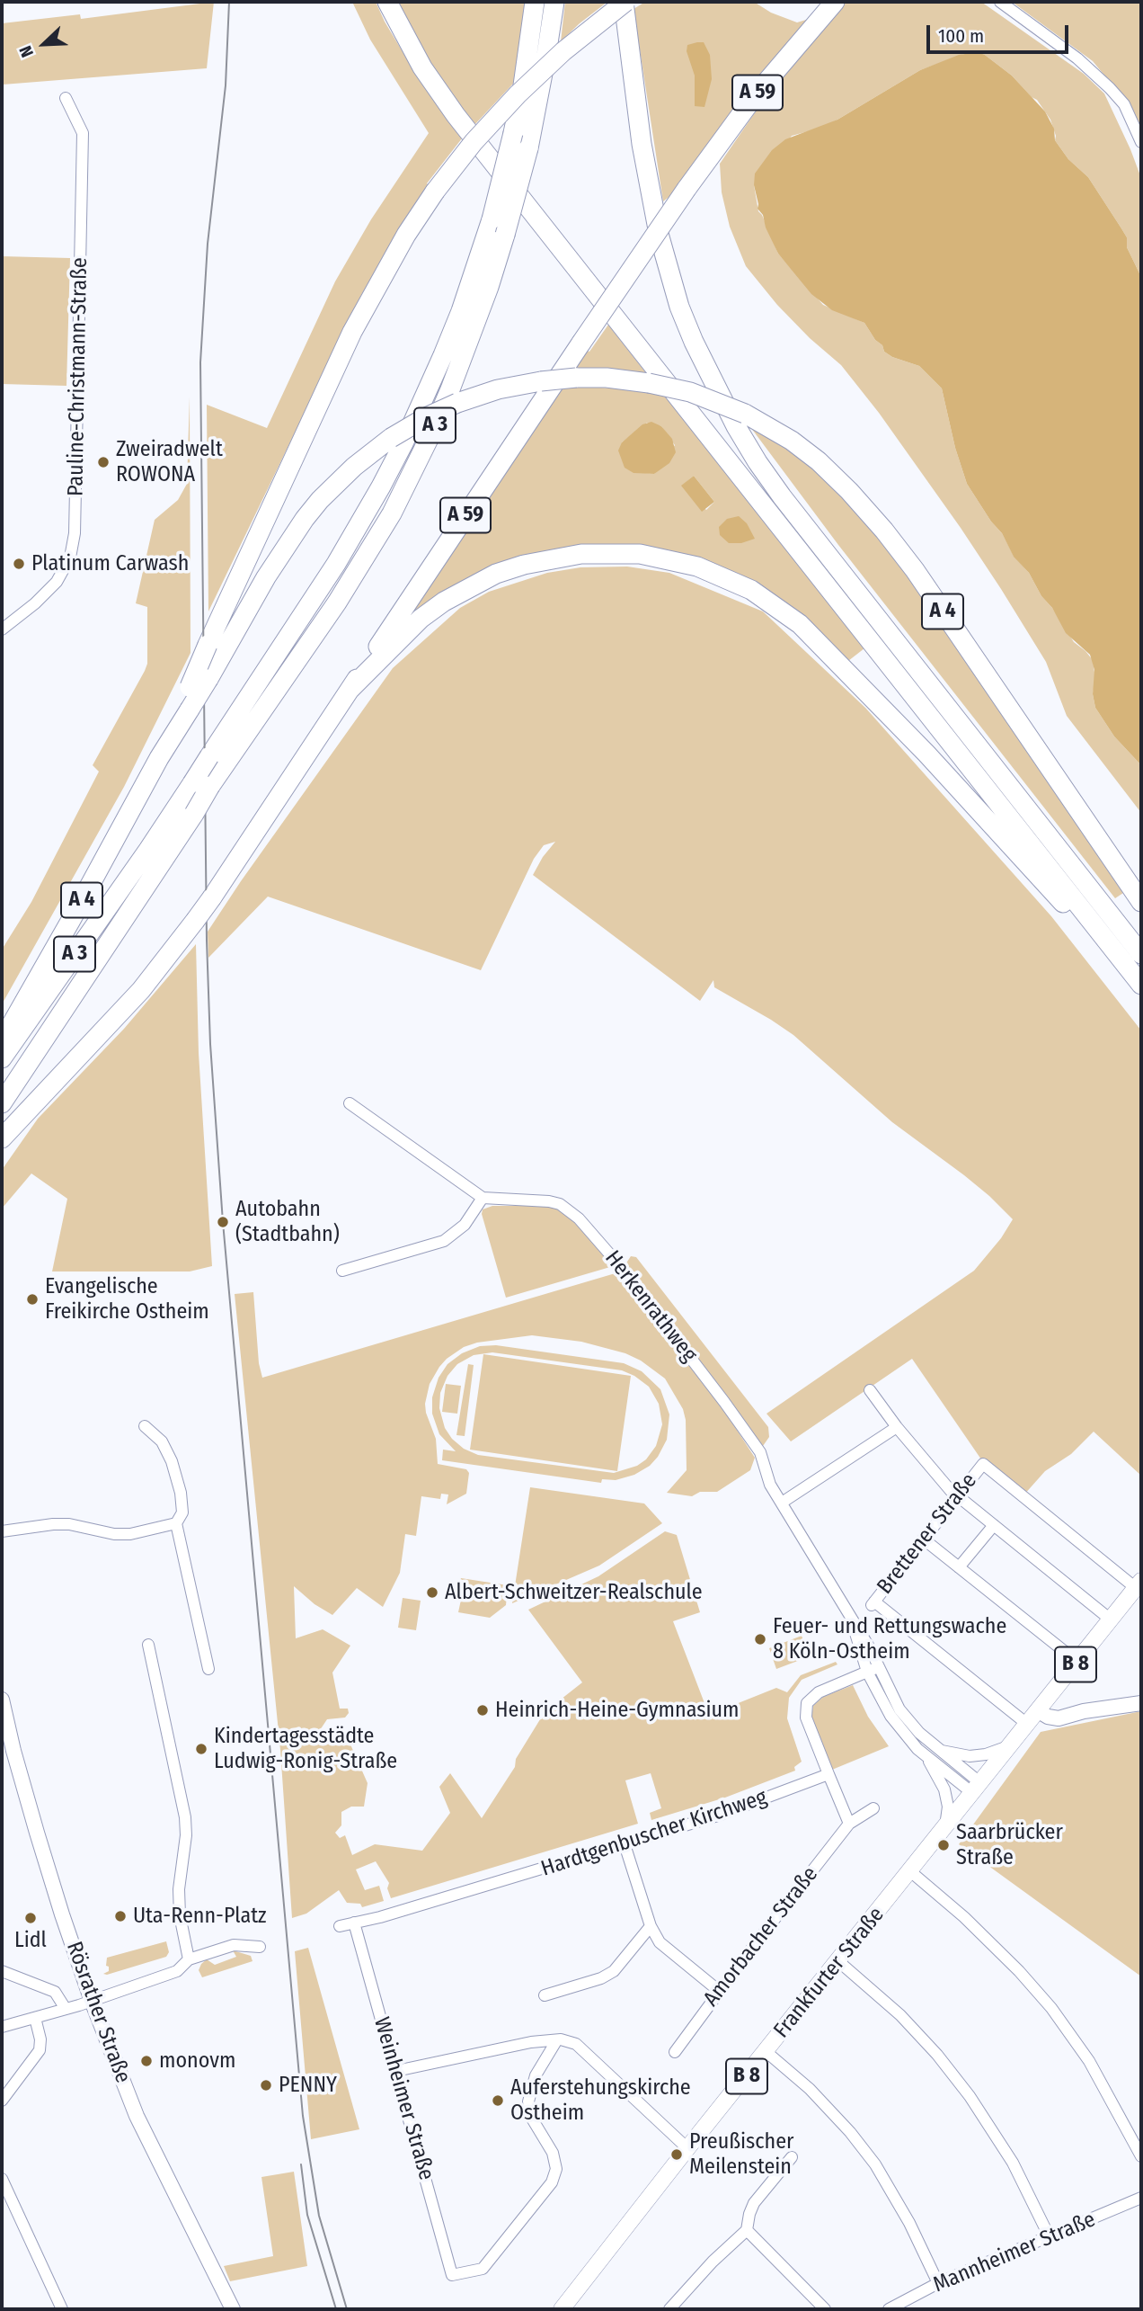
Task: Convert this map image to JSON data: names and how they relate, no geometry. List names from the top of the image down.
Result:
{
  "streets": {
    "highway": ["A 59", "A 3", "A 4"],
    "main road": ["B 8", "Frankfurter Straße", "Rösrather Straße"],
    "street": [
      "Pauline-Christmann-Straße",
      "Herkenrathweg",
      "Brettener Straße",
      "Hardtgenbuscher Kirchweg",
      "Amorbacher Straße",
      "Weinheimer Straße",
      "Mannheimer Straße"
    ]
  },
  "crossings": [
    ["Brettener Straße", "Frankfurter Straße"],
    ["Hardtgenbuscher Kirchweg", "Weinheimer Straße"]
  ],
  "places": [
    "Zweiradwelt ROWONA",
    "Platinum Carwash",
    "Autobahn (Stadtbahn)",
    "Evangelische Freikirche Ostheim",
    "Albert-Schweitzer-Realschule",
    "Feuer- und Rettungswache 8 Köln-Ostheim",
    "Heinrich-Heine-Gymnasium",
    "Kindertagesstädte Ludwig-Ronig-Straße",
    "Saarbrücker Straße",
    "Uta-Renn-Platz",
    "Lidl",
    "monovm",
    "PENNY",
    "Auferstehungskirche Ostheim",
    "Preußischer Meilenstein"
  ],
  "scale_bar": "100 m",
  "north": "bottom left"
}
